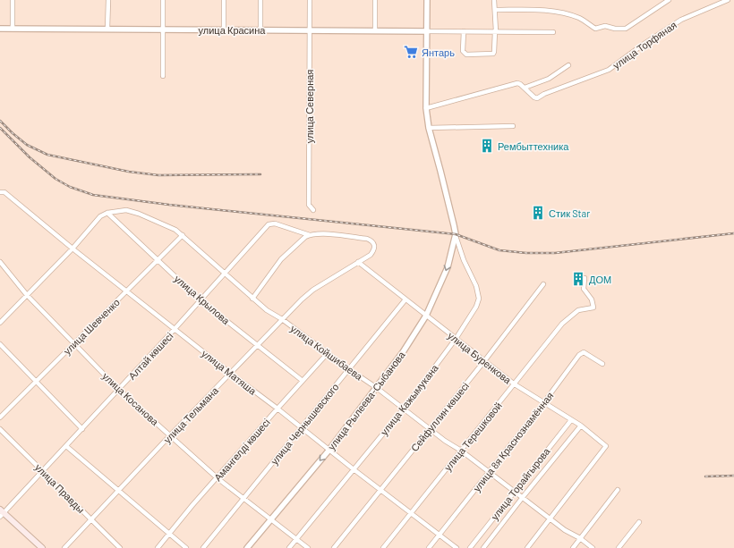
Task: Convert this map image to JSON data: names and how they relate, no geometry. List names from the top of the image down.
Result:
{
  "streets": {
    "street": [
      "улица Красина",
      "улица Торфяная",
      "улица Северная",
      "улица Крылова",
      "улица Шевченко",
      "улица Койшибаева",
      "Алтай көшесі",
      "улица Буренкова",
      "улица Матяша",
      "улица Косанова",
      "улица Кажымукана",
      "улица Рылеева-Сыбанова",
      "улица Тельмана",
      "Сейфуллин көшесі",
      "улица Чернышевского",
      "улица Терешковой",
      "улица 8я Краснознамённая",
      "Амангелді көшесі",
      "улица Торайгырова",
      "улица Правды"
    ]
  },
  "crossings": [
    ["улица Красина", "улица Северная"],
    ["улица Крылова", "улица Шевченко"],
    ["улица Крылова", "улица Койшибаева"],
    ["улица Крылова", "Алтай көшесі"],
    ["улица Крылова", "улица Тельмана"],
    ["улица Крылова", "Амангелді көшесі"],
    ["улица Шевченко", "улица Койшибаева"],
    ["улица Шевченко", "улица Матяша"],
    ["улица Шевченко", "улица Косанова"],
    ["улица Койшибаева", "Алтай көшесі"],
    ["улица Койшибаева", "улица Буренкова"],
    ["улица Койшибаева", "улица Кажымукана"],
    ["улица Койшибаева", "улица Рылеева-Сыбанова"],
    ["улица Койшибаева", "улица Тельмана"],
    ["улица Койшибаева", "Сейфуллин көшесі"],
    ["улица Койшибаева", "улица Чернышевского"],
    ["улица Койшибаева", "улица Терешковой"],
    ["улица Койшибаева", "улица 8я Краснознамённая"],
    ["улица Койшибаева", "Амангелді көшесі"],
    ["улица Койшибаева", "улица Торайгырова"],
    ["Алтай көшесі", "улица Матяша"],
    ["Алтай көшесі", "улица Косанова"],
    ["Алтай көшесі", "улица Тельмана"],
    ["Алтай көшесі", "улица Правды"],
    ["улица Буренкова", "улица Кажымукана"],
    ["улица Буренкова", "улица Рылеева-Сыбанова"],
    ["улица Буренкова", "улица Тельмана"],
    ["улица Буренкова", "Сейфуллин көшесі"],
    ["улица Буренкова", "улица Чернышевского"],
    ["улица Буренкова", "улица Терешковой"],
    ["улица Буренкова", "улица 8я Краснознамённая"],
    ["улица Буренкова", "улица Торайгырова"],
    ["улица Матяша", "улица Кажымукана"],
    ["улица Матяша", "улица Рылеева-Сыбанова"],
    ["улица Матяша", "улица Тельмана"],
    ["улица Матяша", "Сейфуллин көшесі"],
    ["улица Матяша", "улица Чернышевского"],
    ["улица Матяша", "улица Терешковой"],
    ["улица Матяша", "улица 8я Краснознамённая"],
    ["улица Матяша", "Амангелді көшесі"],
    ["улица Косанова", "улица Кажымукана"],
    ["улица Косанова", "улица Рылеева-Сыбанова"],
    ["улица Косанова", "улица Тельмана"],
    ["улица Косанова", "улица Чернышевского"],
    ["улица Косанова", "Амангелді көшесі"],
    ["улица Кажымукана", "улица Рылеева-Сыбанова"],
    ["улица Тельмана", "улица Правды"]
  ],
  "one_way": ["улица Рылеева-Сыбанова"],
  "places": {
    "supermarket": ["Янтарь"],
    "building": ["Рембыттехника", "Стик Star", "ДОМ"]
  }
}
